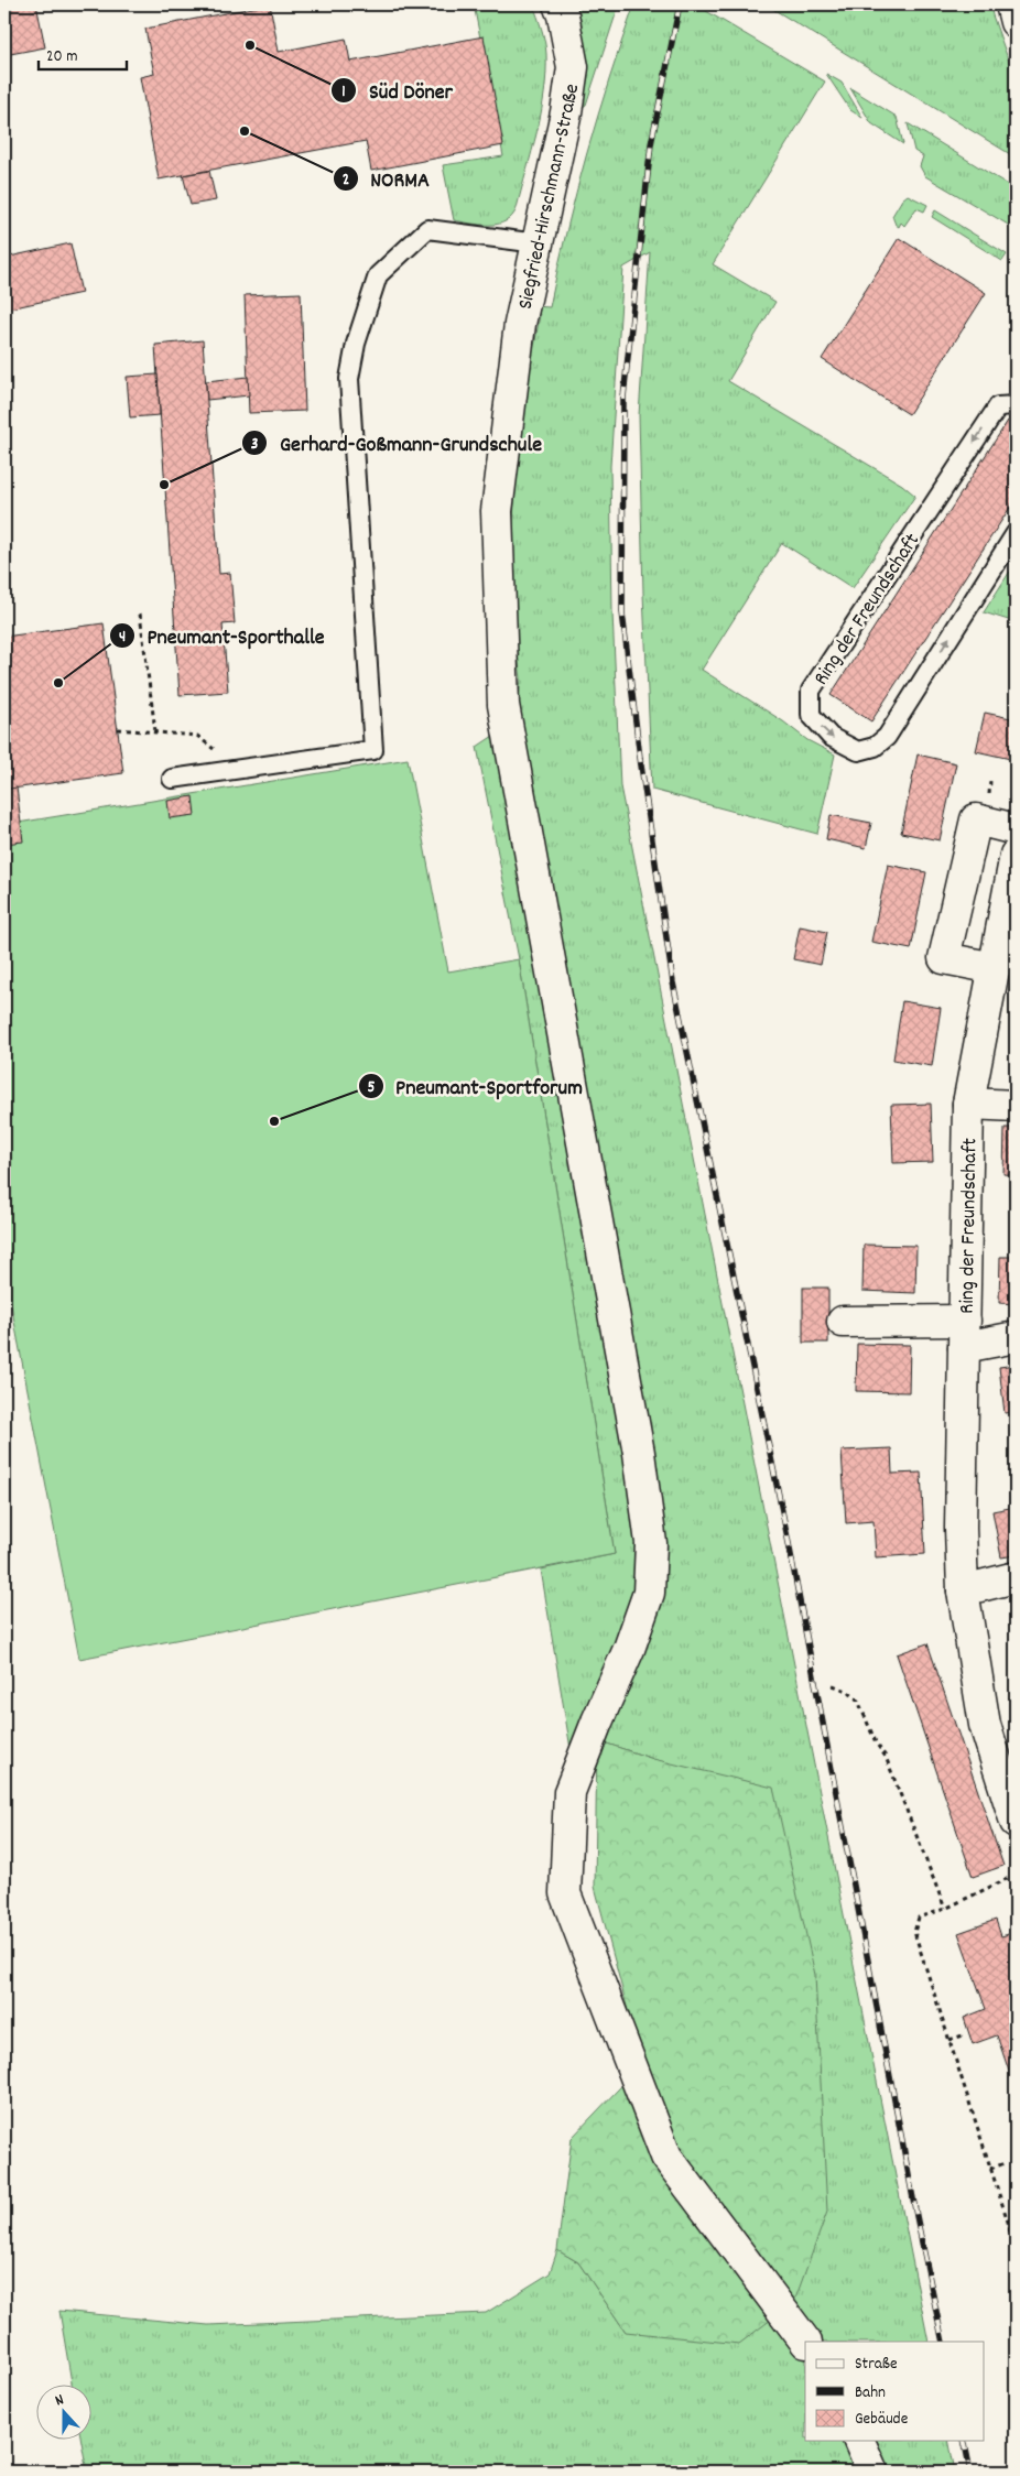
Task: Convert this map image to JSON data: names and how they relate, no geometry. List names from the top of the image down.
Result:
{
  "streets": {
    "street": ["Siegfried-Hirschmann-Straße", "Ring der Freundschaft"]
  },
  "places": [
    "Süd Döner",
    "NORMA",
    "Gerhard-Goßmann-Grundschule",
    "Pneumant-Sporthalle",
    "Pneumant-Sportforum"
  ],
  "legend": ["Straße", "Bahn", "Gebäude"],
  "scale_bar": "20 m",
  "north": "top"
}
